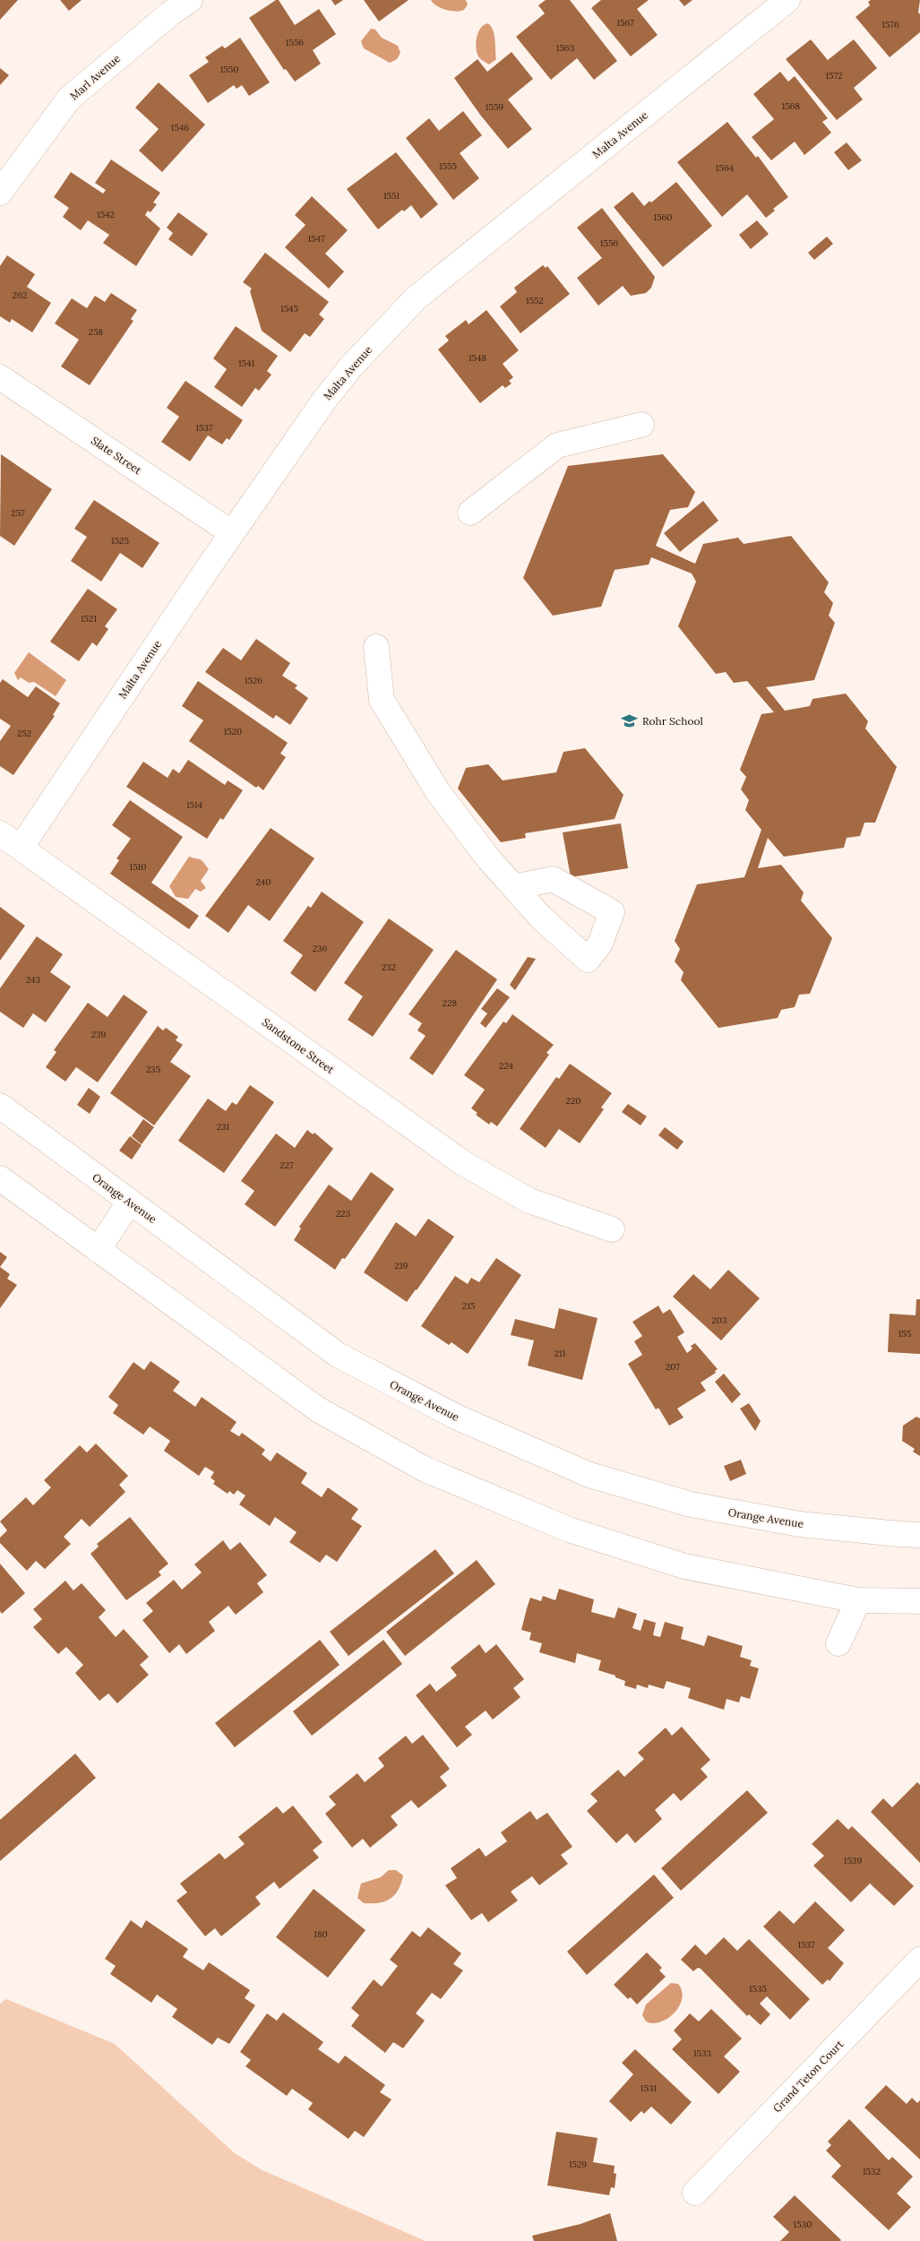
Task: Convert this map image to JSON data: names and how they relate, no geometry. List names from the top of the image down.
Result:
{
  "streets": {
    "street": [
      "Marl Avenue",
      "Malta Avenue",
      "Slate Street",
      "Sandstone Street",
      "Orange Avenue",
      "Grand Teton Court"
    ]
  },
  "crossings": [
    ["Malta Avenue", "Slate Street"],
    ["Malta Avenue", "Sandstone Street"]
  ],
  "places": {
    "school or university": ["Rohr School"]
  },
  "house_numbers": [
    "1567",
    "1576",
    "1556",
    "1563",
    "1550",
    "1572",
    "1568",
    "1559",
    "1546",
    "1555",
    "1564",
    "1551",
    "1542",
    "1560",
    "1547",
    "1556",
    "262",
    "1552",
    "1545",
    "258",
    "1548",
    "1541",
    "1537",
    "257",
    "1525",
    "1521",
    "1526",
    "1520",
    "252",
    "1514",
    "1510",
    "240",
    "236",
    "232",
    "243",
    "228",
    "239",
    "224",
    "235",
    "220",
    "231",
    "227",
    "223",
    "219",
    "215",
    "203",
    "155",
    "211",
    "207",
    "1539",
    "180",
    "1537",
    "1535",
    "1533",
    "1531",
    "1529",
    "1532",
    "1530"
  ]
}
